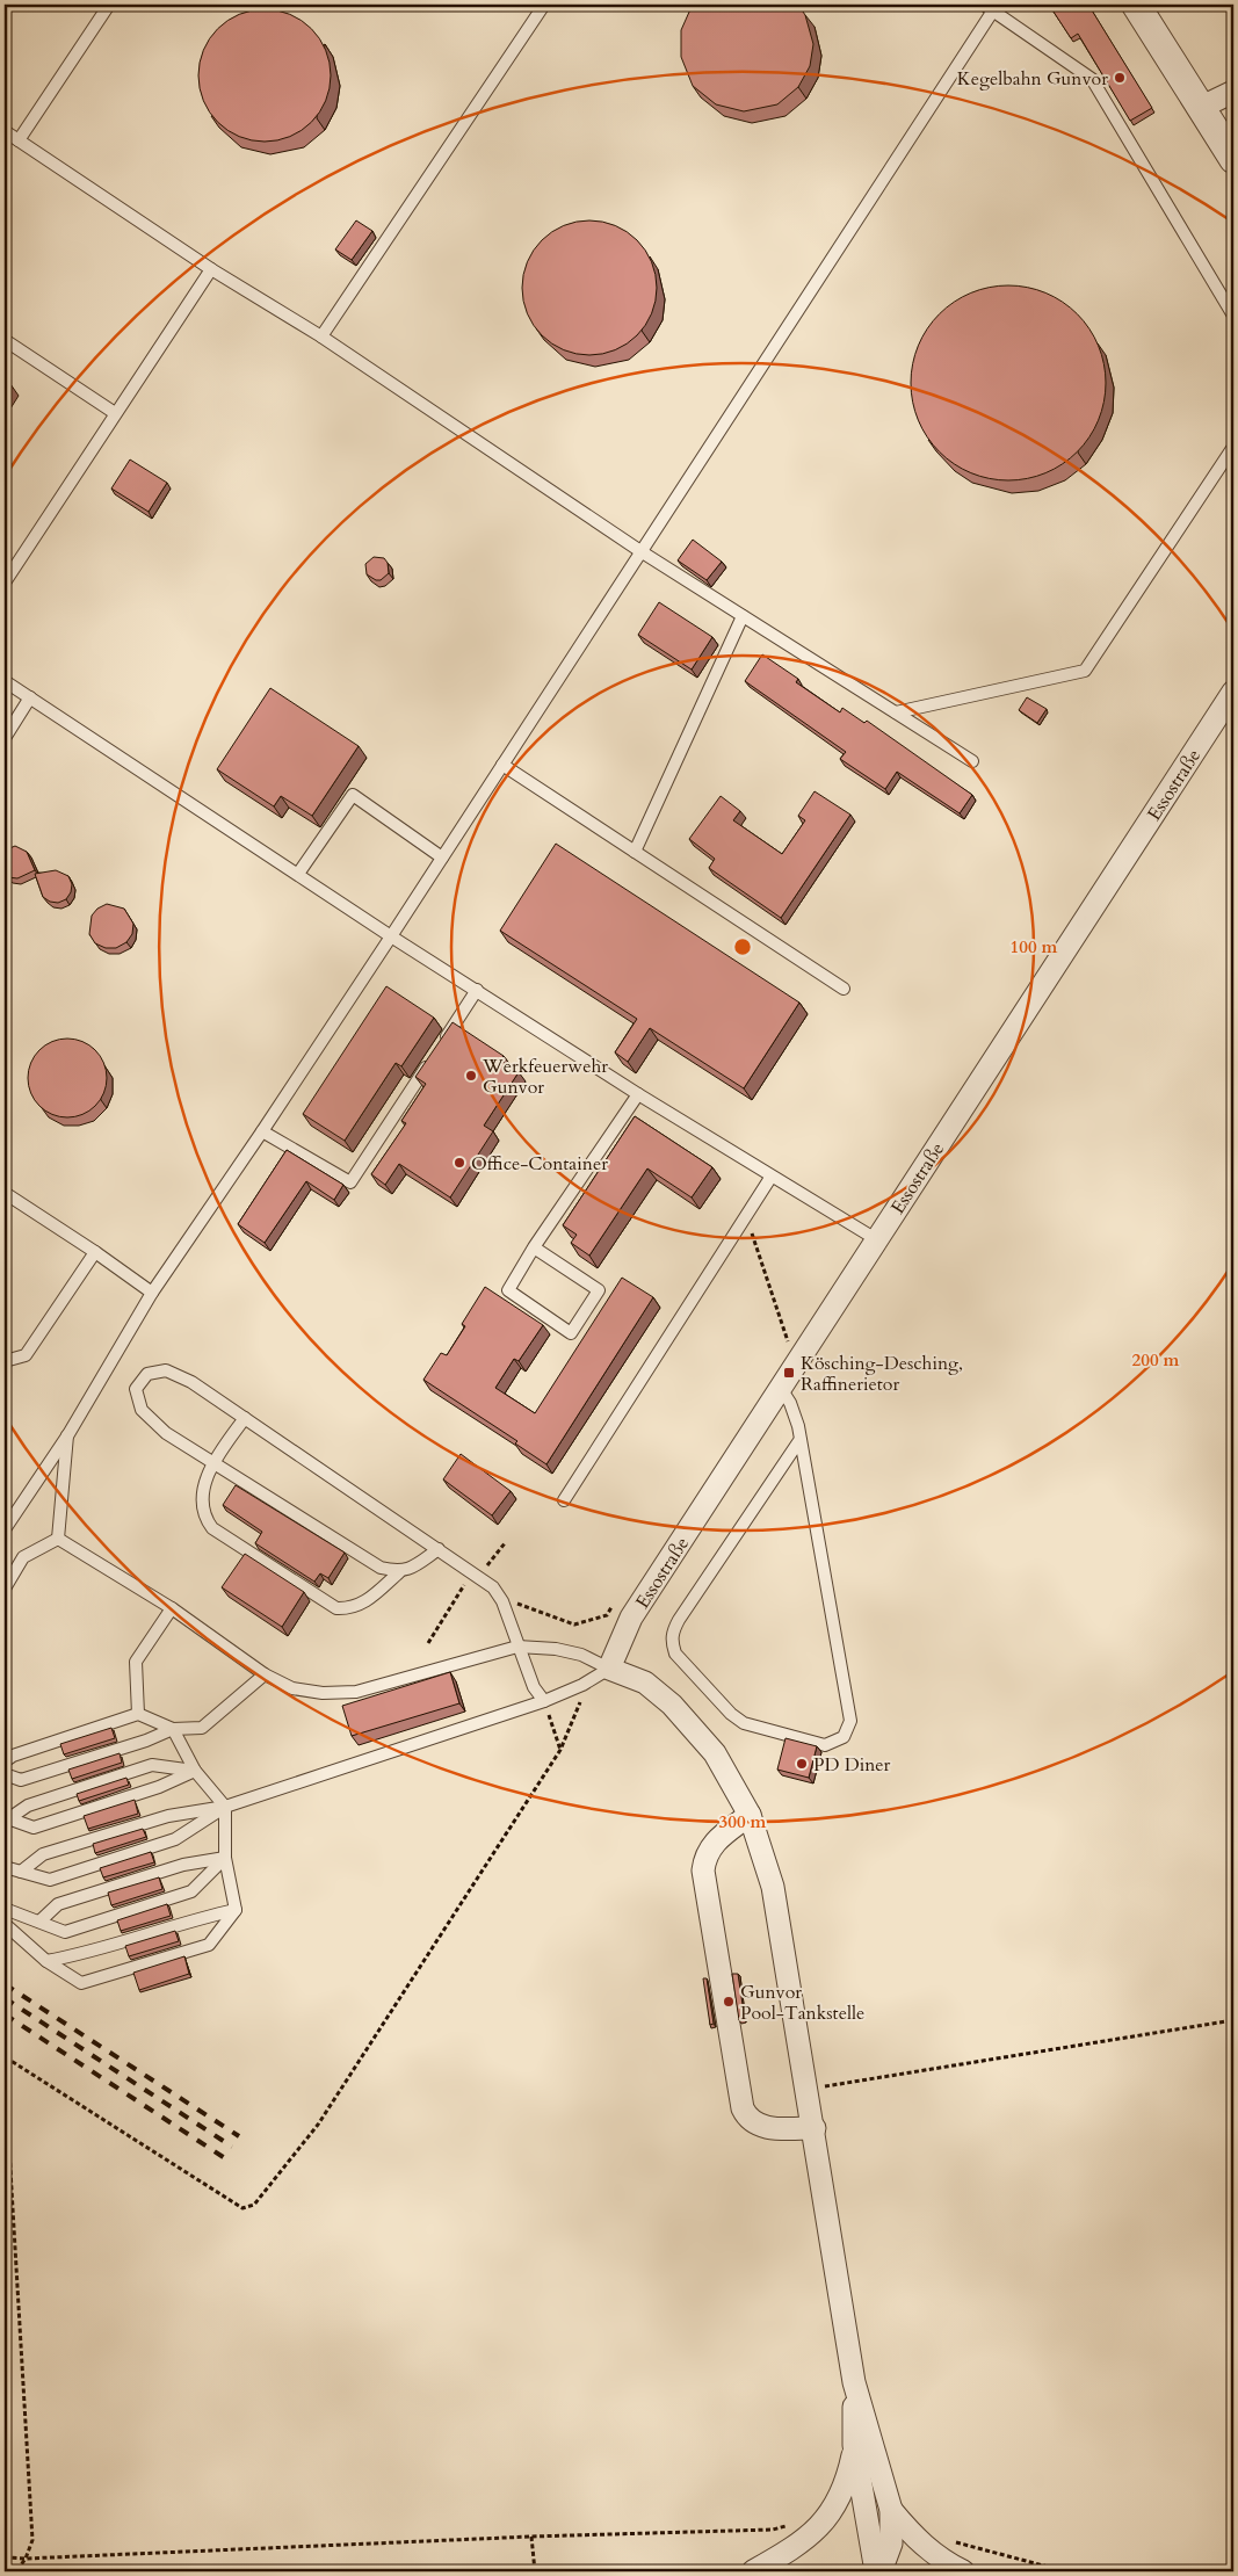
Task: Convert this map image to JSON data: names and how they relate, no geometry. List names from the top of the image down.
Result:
{
  "streets": {
    "street": ["Essostraße"]
  },
  "places": {
    "other": [
      "Kegelbahn Gunvor",
      "Werkfeuerwehr Gunvor",
      "Office-Container",
      "PD Diner",
      "Gunvor Pool-Tankstelle"
    ],
    "transit": ["Kösching-Desching, Raffinerietor"]
  },
  "rings": ["100 m", "200 m", "300 m"]
}
